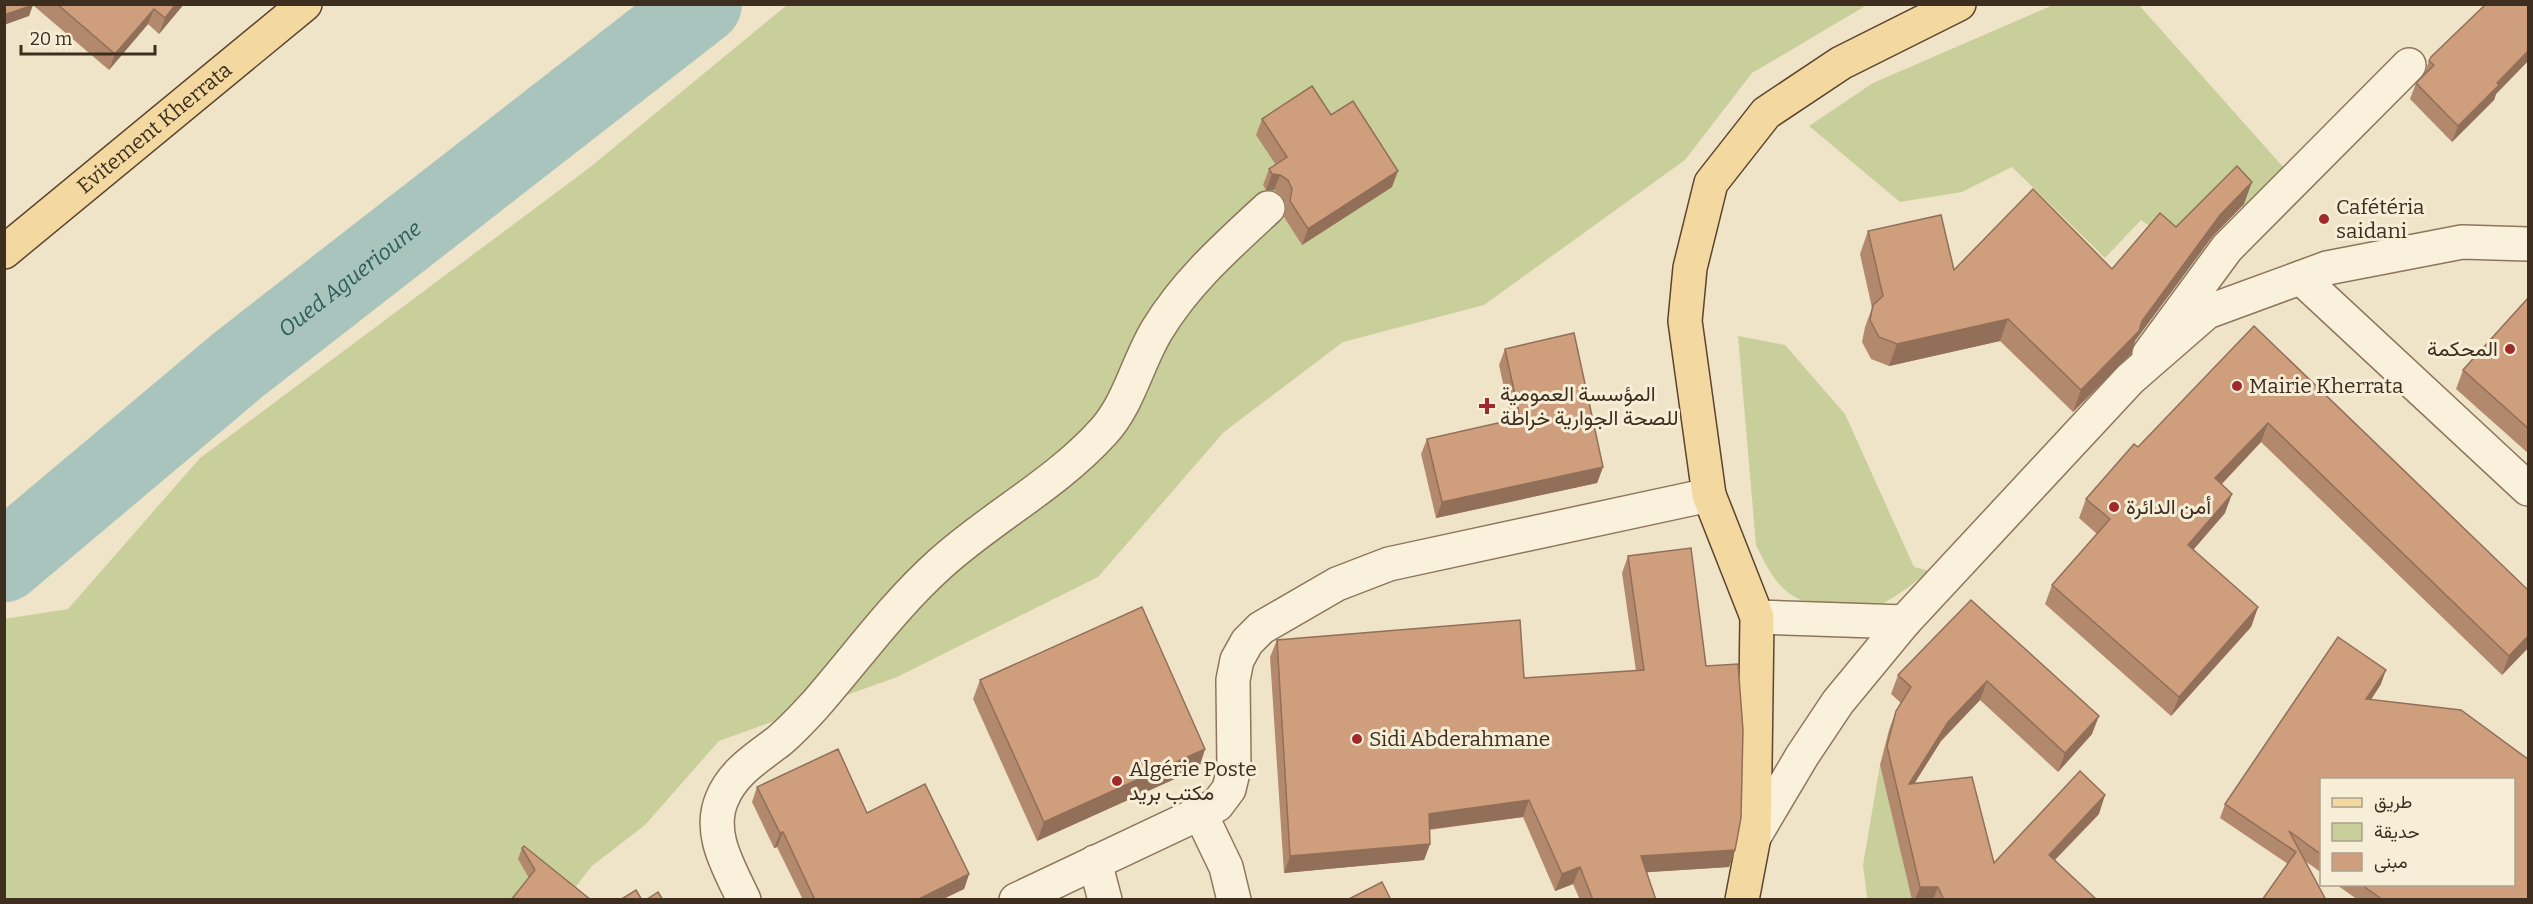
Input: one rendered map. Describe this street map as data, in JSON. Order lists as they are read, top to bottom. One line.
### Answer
{"streets":{"main road":["Evitement Kherrata"]},"water":["Oued Aguerioune"],"places":{"other":["Cafétéria saidani","المحكمة","Mairie Kherrata","أمن الدائرة","Sidi Abderahmane","Algérie Poste مكتب بريد"],"health":["المؤسسة العمومية للصحة الجوارية خراطة"]},"legend":["طريق","حديقة","مبنى"],"scale_bar":"20 m"}
